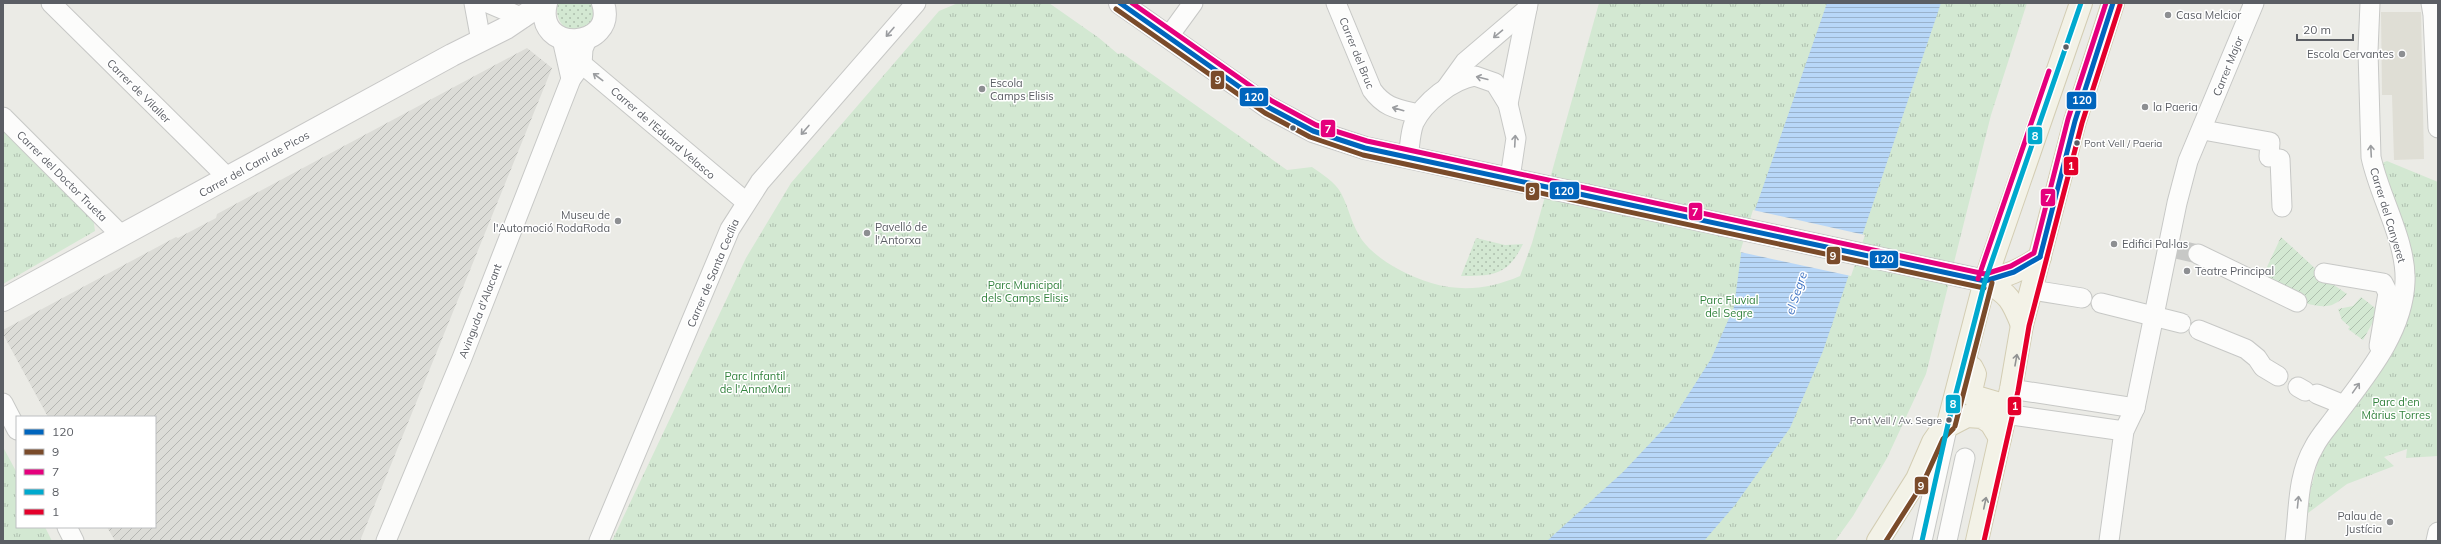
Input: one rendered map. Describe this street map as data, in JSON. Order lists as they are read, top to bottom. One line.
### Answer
{"streets":{"main road":["Carrer del Camí de Picos"],"street":["Carrer del Bruc","Carrer Major","Carrer de Vilaller","Carrer de l'Eduard Velasco","Carrer del Doctor Trueta","Carrer del Canyeret","Carrer de Santa Cecília","Avinguda d'Alacant"]},"crossings":[["Carrer de Vilaller","Carrer del Camí de Picos"],["Carrer de l'Eduard Velasco","Carrer de Santa Cecília"],["Carrer de l'Eduard Velasco","Avinguda d'Alacant"],["Carrer del Camí de Picos","Carrer del Doctor Trueta"],["Carrer del Camí de Picos","Avinguda d'Alacant"]],"one_way":["Carrer del Bruc","Carrer de l'Eduard Velasco","Carrer del Canyeret","Carrer de Santa Cecília"],"water":["el Segre"],"parks":["Parc Municipal dels Camps Elisis","Parc Fluvial del Segre","Parc Infantil de l'AnnaMari","Parc d'en Màrius Torres"],"places":["Casa Melcior","Escola Cervantes","Escola Camps Elisis","la Paeria","Pont Vell / Paeria","Museu de l'Automoció RodaRoda","Pavelló de l'Antorxa","Edifici Pal·las","Teatre Principal","Pont Vell / Av. Segre","Palau de Justícia"],"lines":["transit line 120","transit line 7","transit line 8","transit line 1","transit line 9"],"legend":["120","9","7","8","1"],"scale_bar":"20 m"}
